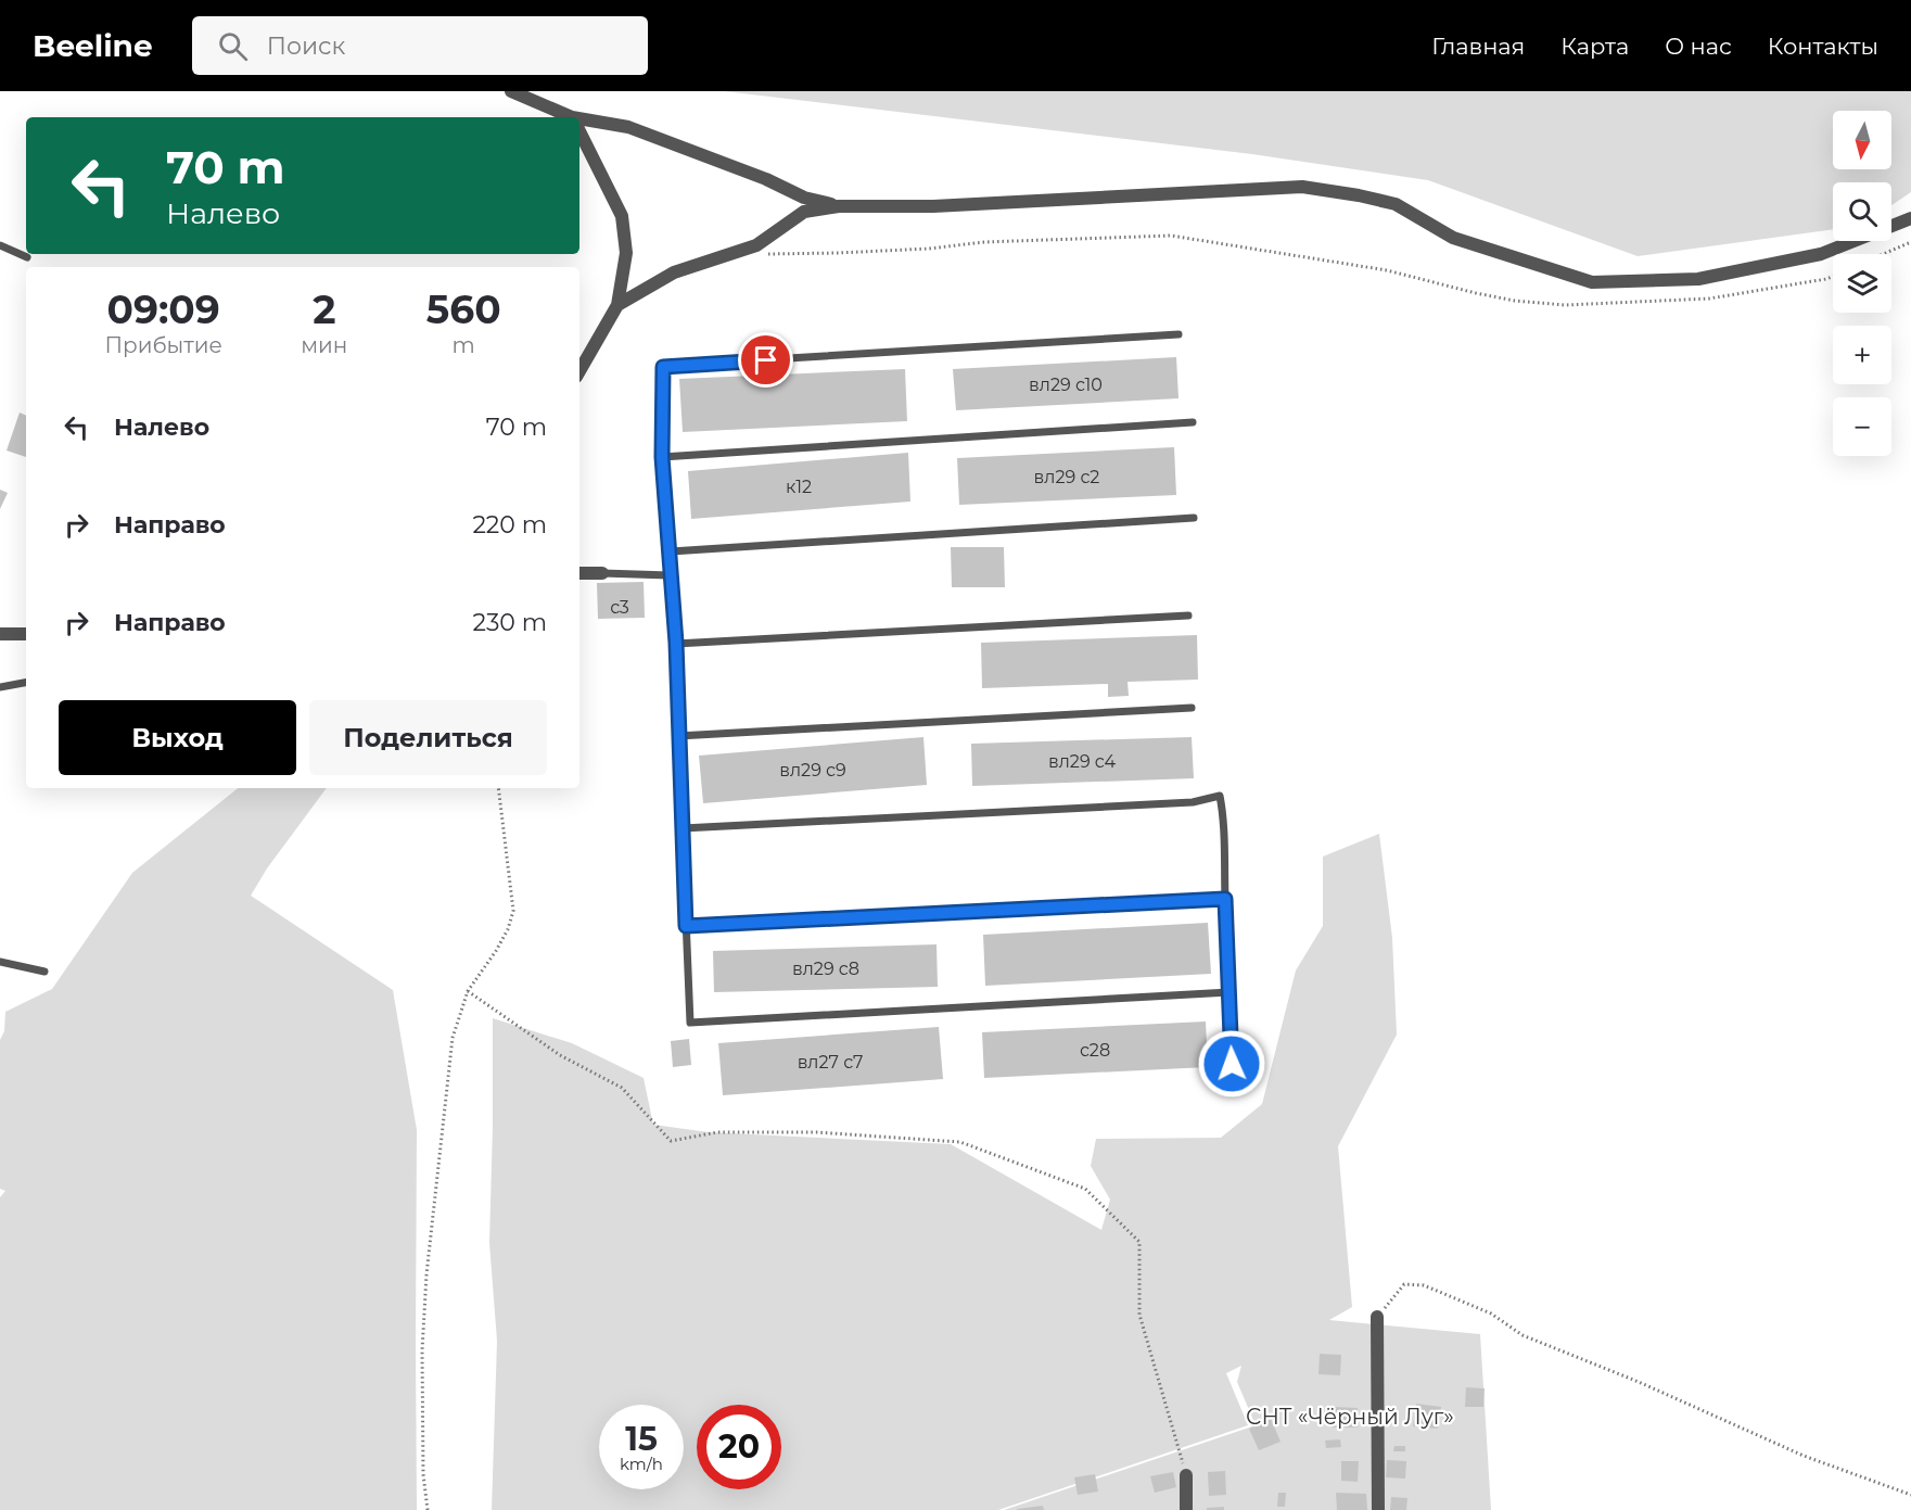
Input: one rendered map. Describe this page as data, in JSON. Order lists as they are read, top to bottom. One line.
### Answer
{"parks":["СНТ «Чёрный Луг»"],"house_numbers":["вл29 с10","вл29 с2","к12","с3","вл29 с4","вл29 с9","вл29 с8","с28","вл27 с7"],"north":"bottom","page":{"header":"Beeline","search":"Поиск","nav":["Главная","Карта","О нас","Контакты"],"map_buttons":["+","−"],"turn":["70 m","Налево"],"eta":["09:09","Прибытие","2","мин","560","m"],"list":[{"name":"Налево","value":"70 m"},{"name":"Направо","value":"220 m"},{"name":"Направо","value":"230 m"}],"buttons":["Выход","Поделиться"],"speed":"15 km/h","limit":"20"}}
